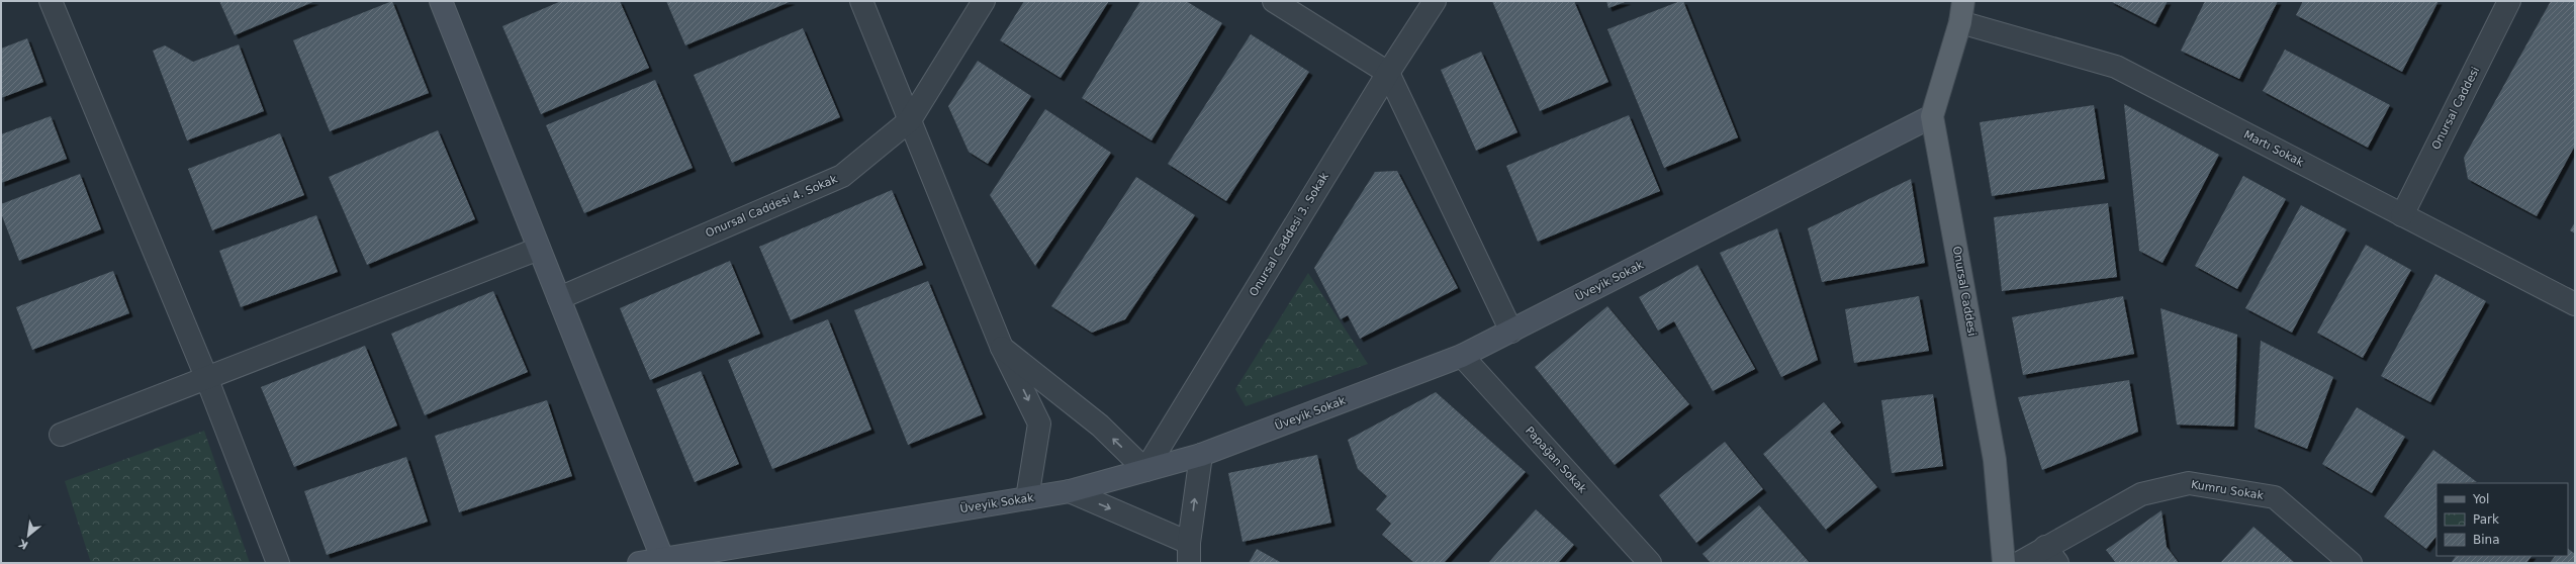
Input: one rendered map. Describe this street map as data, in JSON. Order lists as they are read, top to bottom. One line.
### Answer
{"streets":{"main road":["Onursal Caddesi"],"street":["Martı Sokak","Onursal Caddesi 4. Sokak","Onursal Caddesi 3. Sokak","Üveyik Sokak","Papağan Sokak","Kumru Sokak"]},"crossings":[["Onursal Caddesi","Martı Sokak"],["Onursal Caddesi","Üveyik Sokak"],["Onursal Caddesi 3. Sokak","Üveyik Sokak"],["Üveyik Sokak","Papağan Sokak"]],"legend":["Yol","Park","Bina"],"north":"bottom left"}
